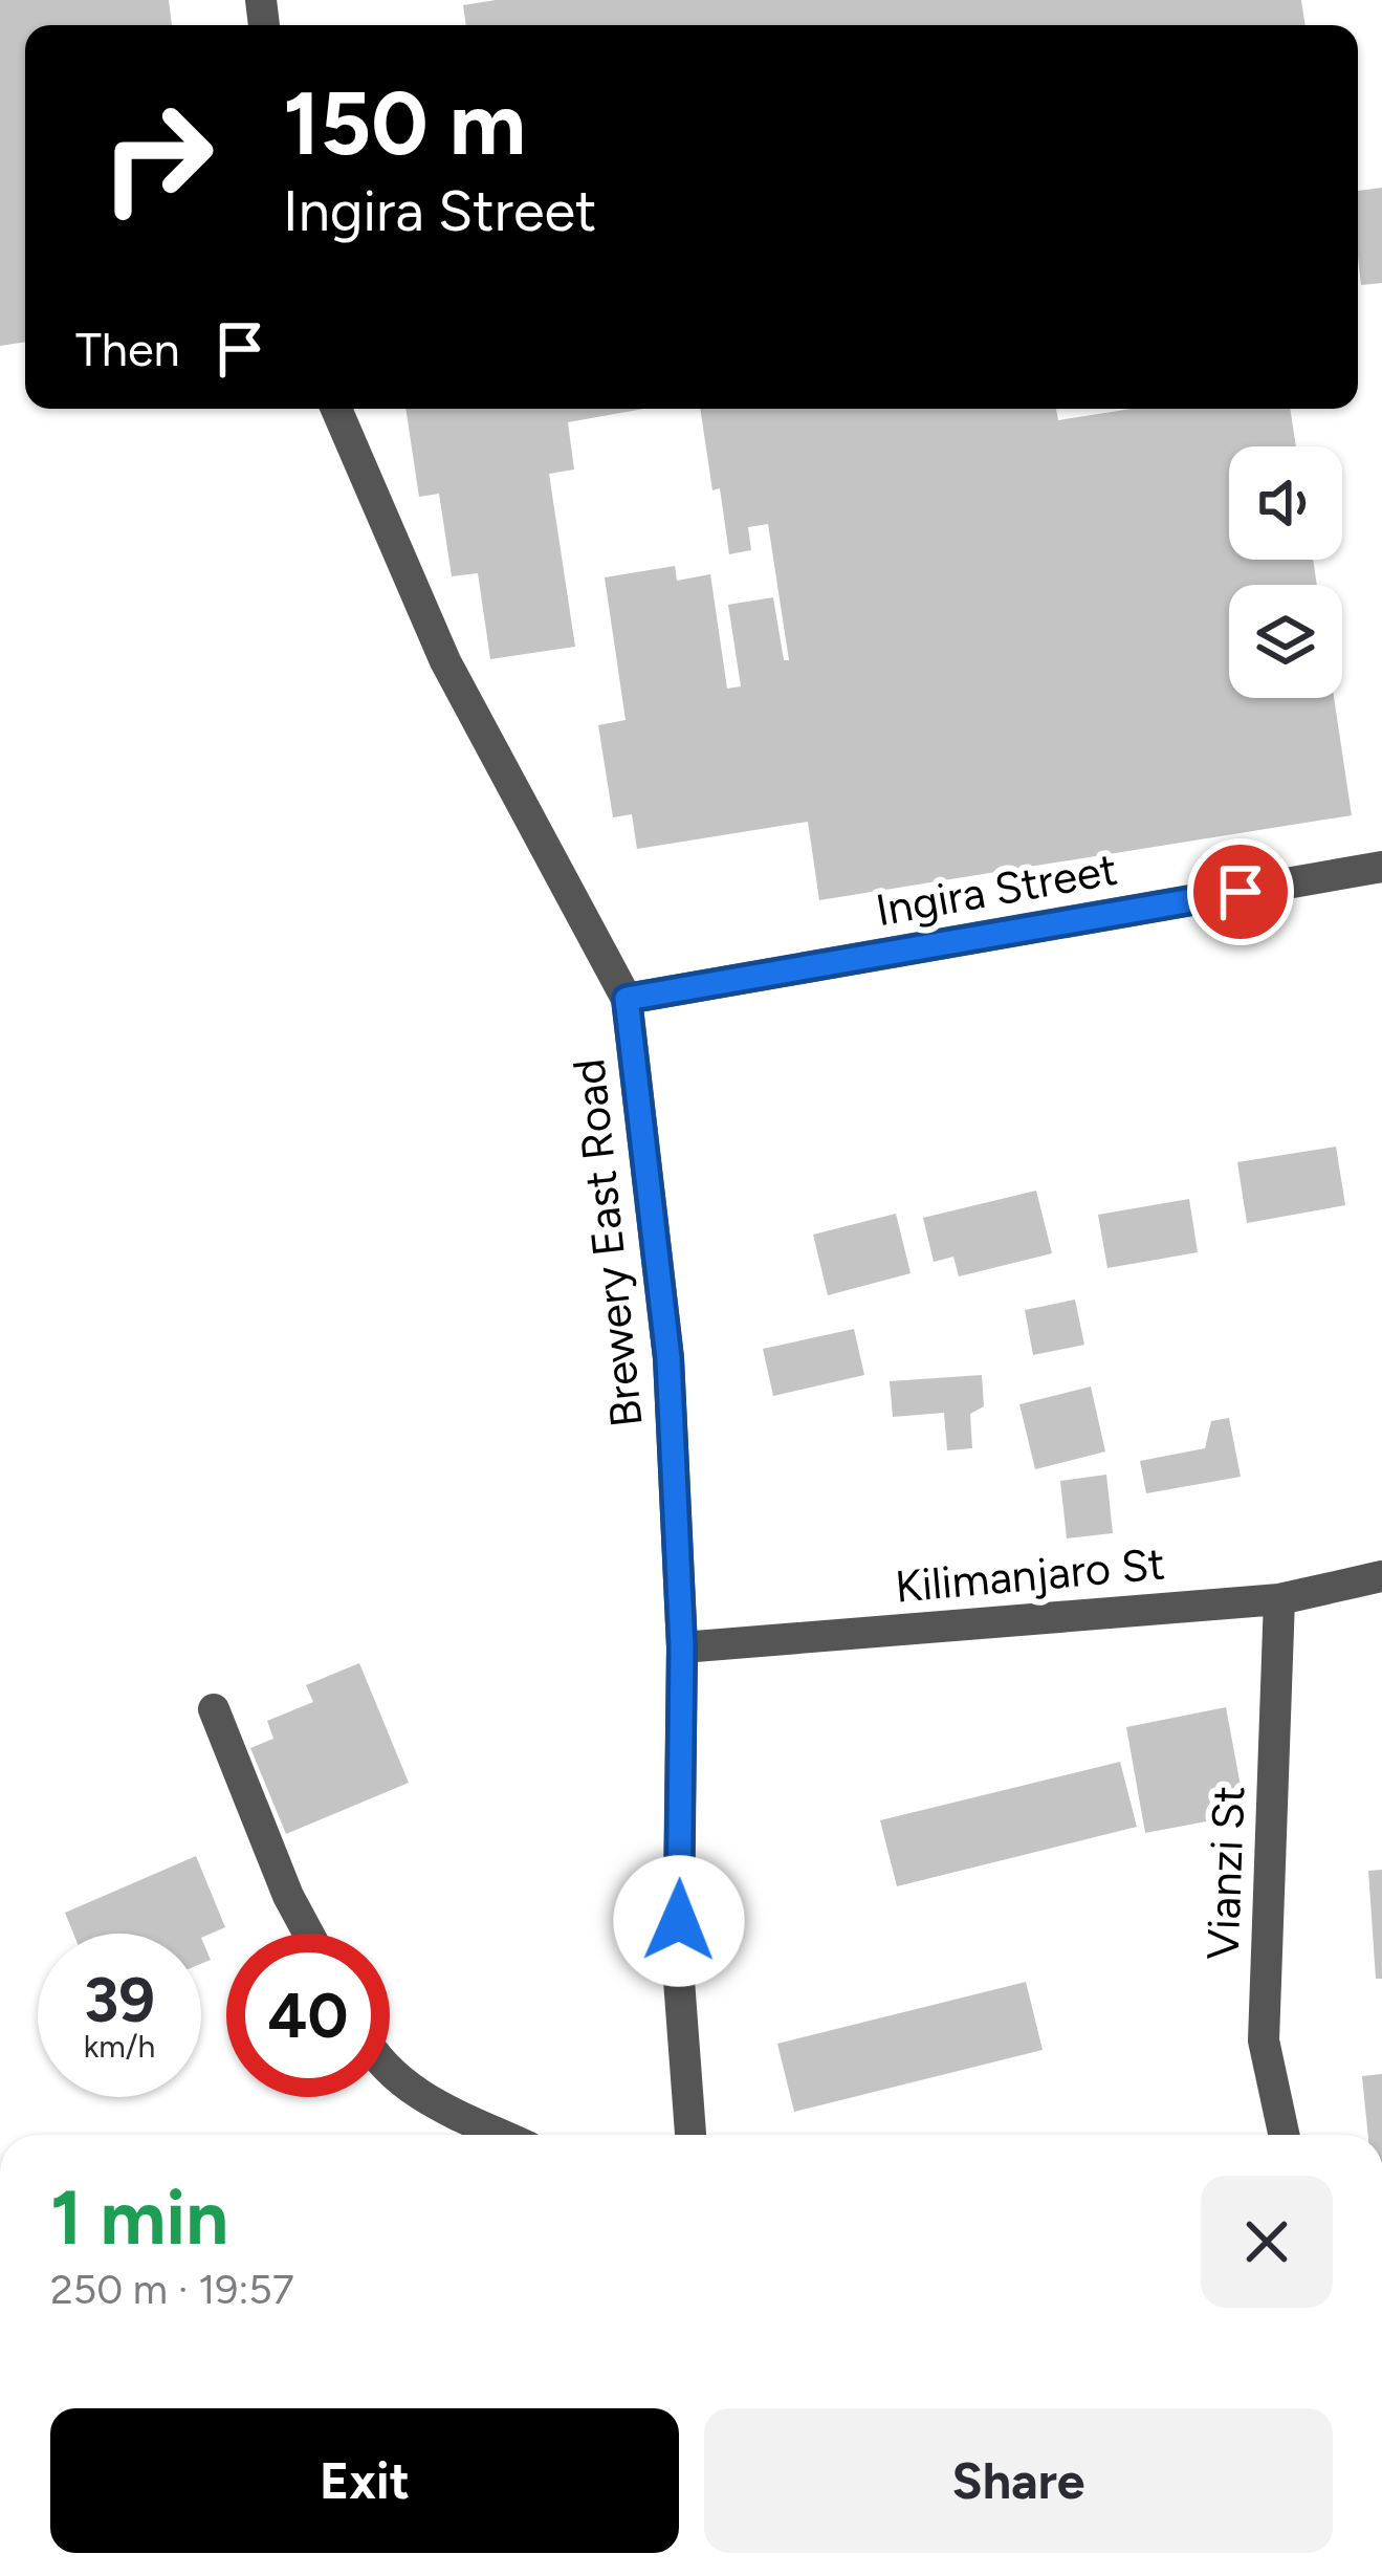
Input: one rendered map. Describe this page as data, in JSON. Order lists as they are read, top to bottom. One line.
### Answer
{"streets":{"street":["Ingira Street","Brewery East Road","Kilimanjaro St","Vianzi St"]},"crossings":[["Ingira Street","Brewery East Road"],["Brewery East Road","Kilimanjaro St"],["Kilimanjaro St","Vianzi St"]],"page":{"turn":["150 m","Ingira Street"],"then":"Then","speed":"39 km/h","limit":"40","heading":["1 min","250 m · 19:57"],"buttons":["Exit","Share"]}}
